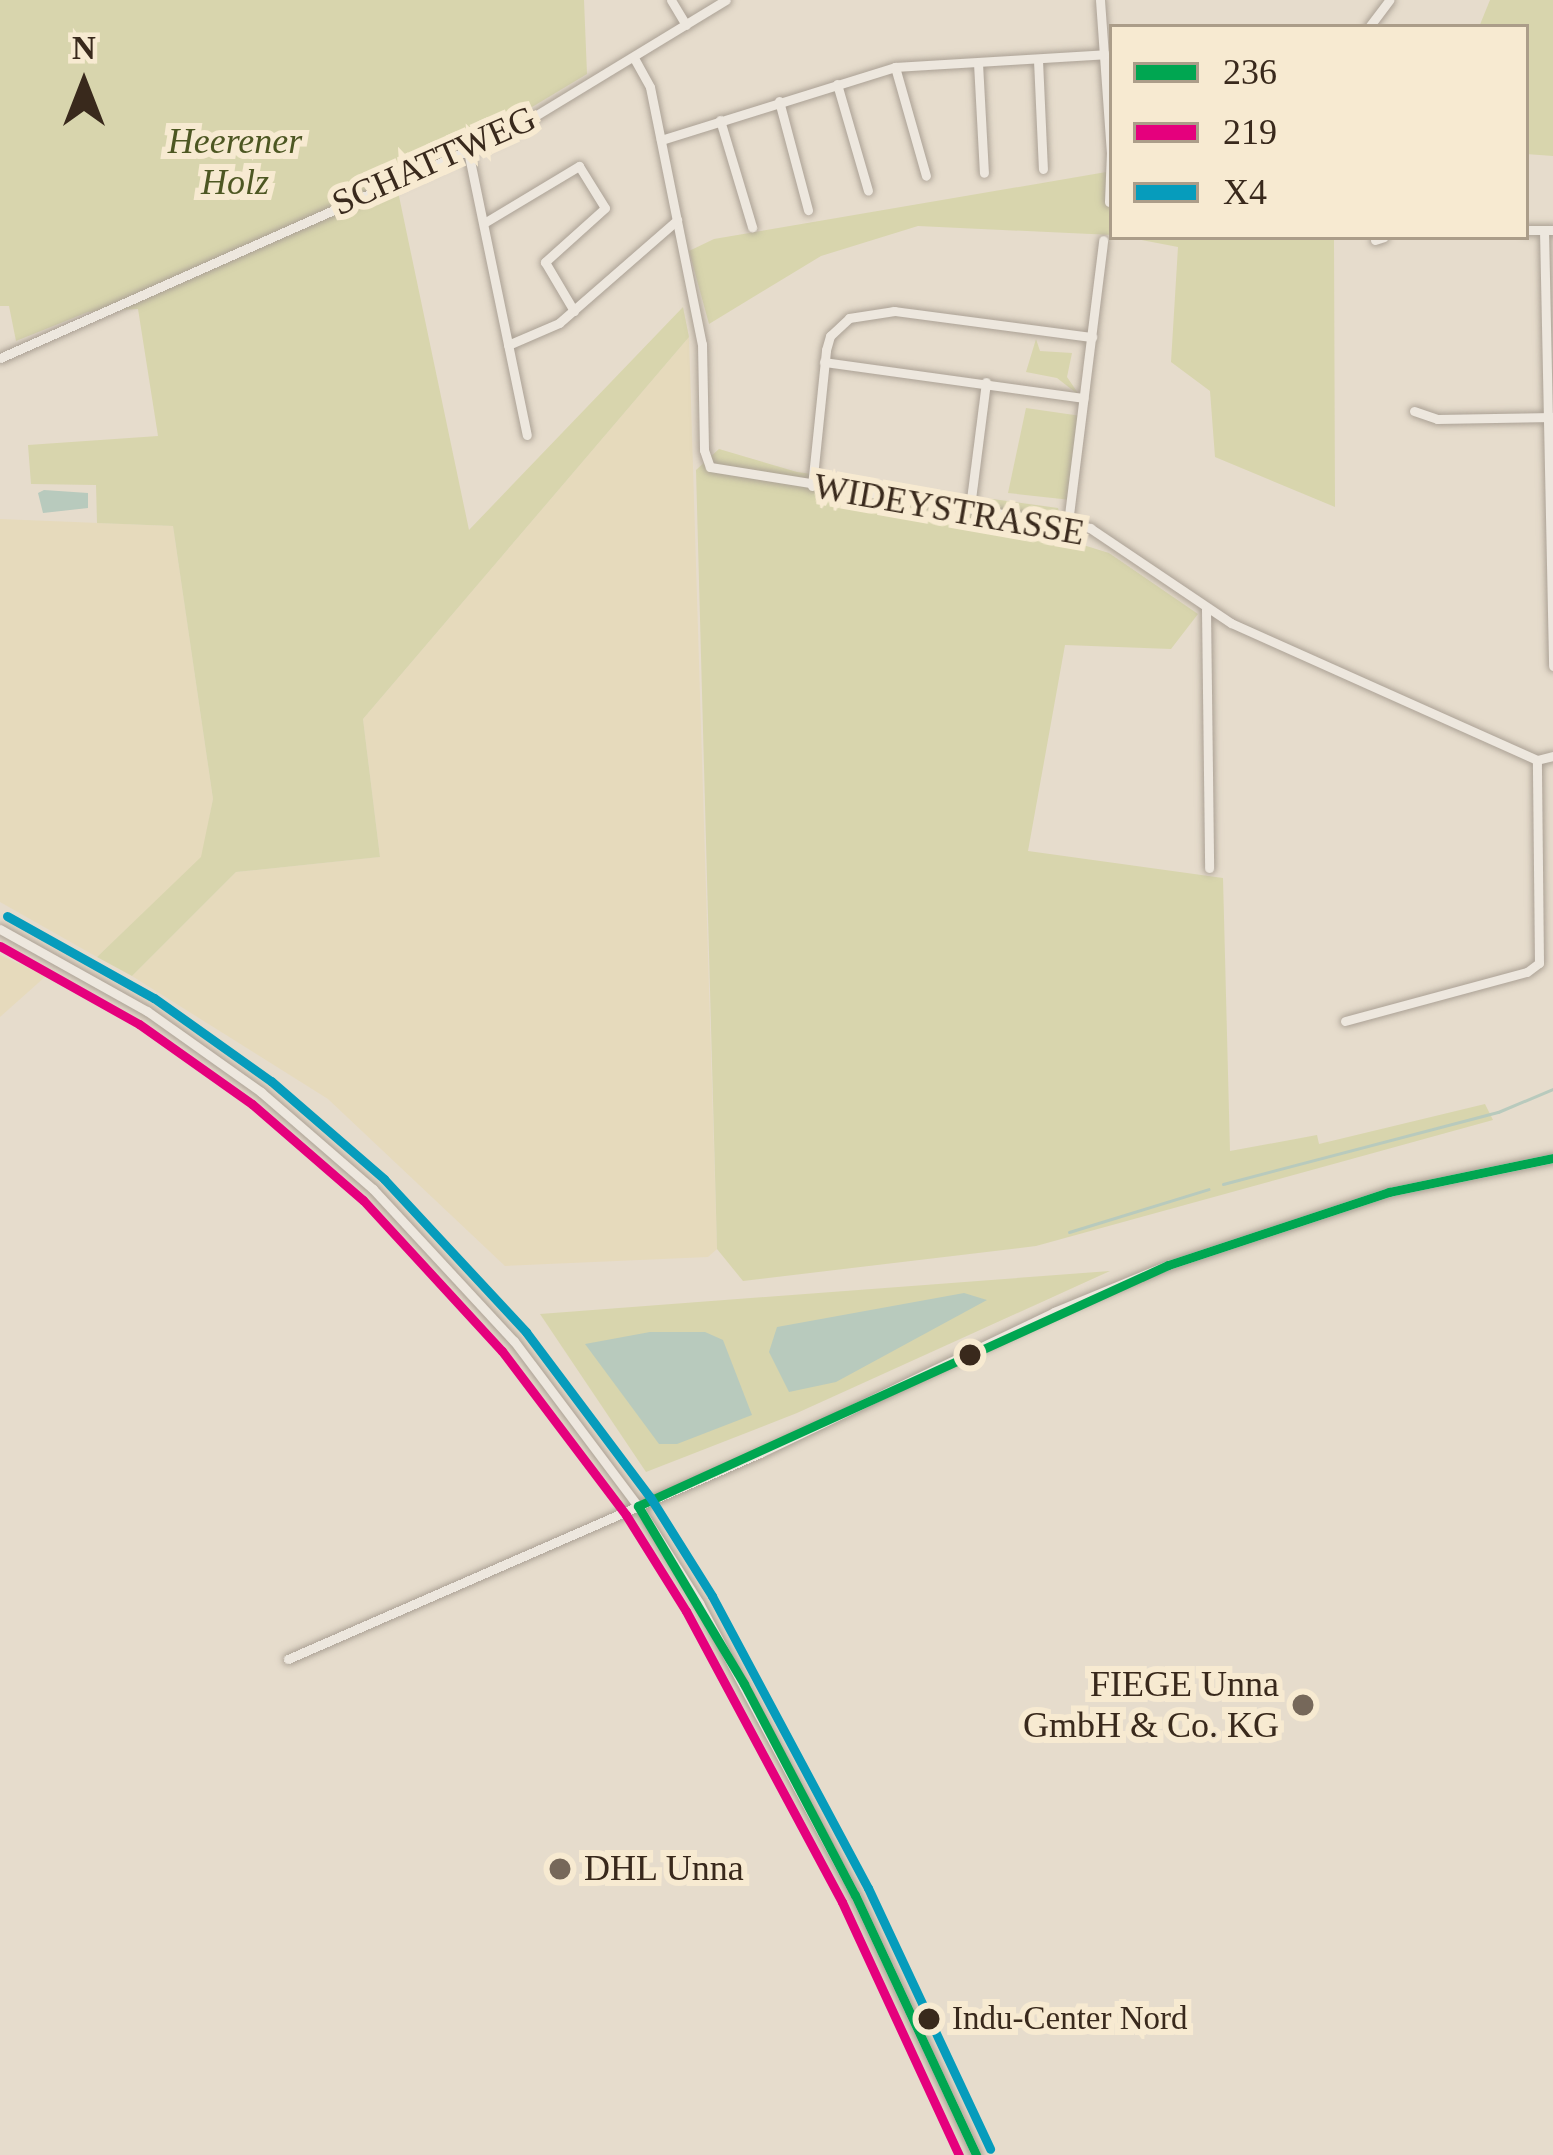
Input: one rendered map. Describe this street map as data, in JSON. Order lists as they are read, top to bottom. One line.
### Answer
{"streets":{"street":["SCHATTWEG","WIDEYSTRASSE"]},"crossings":[["SCHATTWEG","WIDEYSTRASSE"]],"parks":["Heerener Holz"],"places":["FIEGE Unna GmbH & Co. KG","DHL Unna","Indu-Center Nord"],"lines":["transit line X4","transit line 219","transit line 236"],"legend":["236","219","X4"],"north":"top"}
